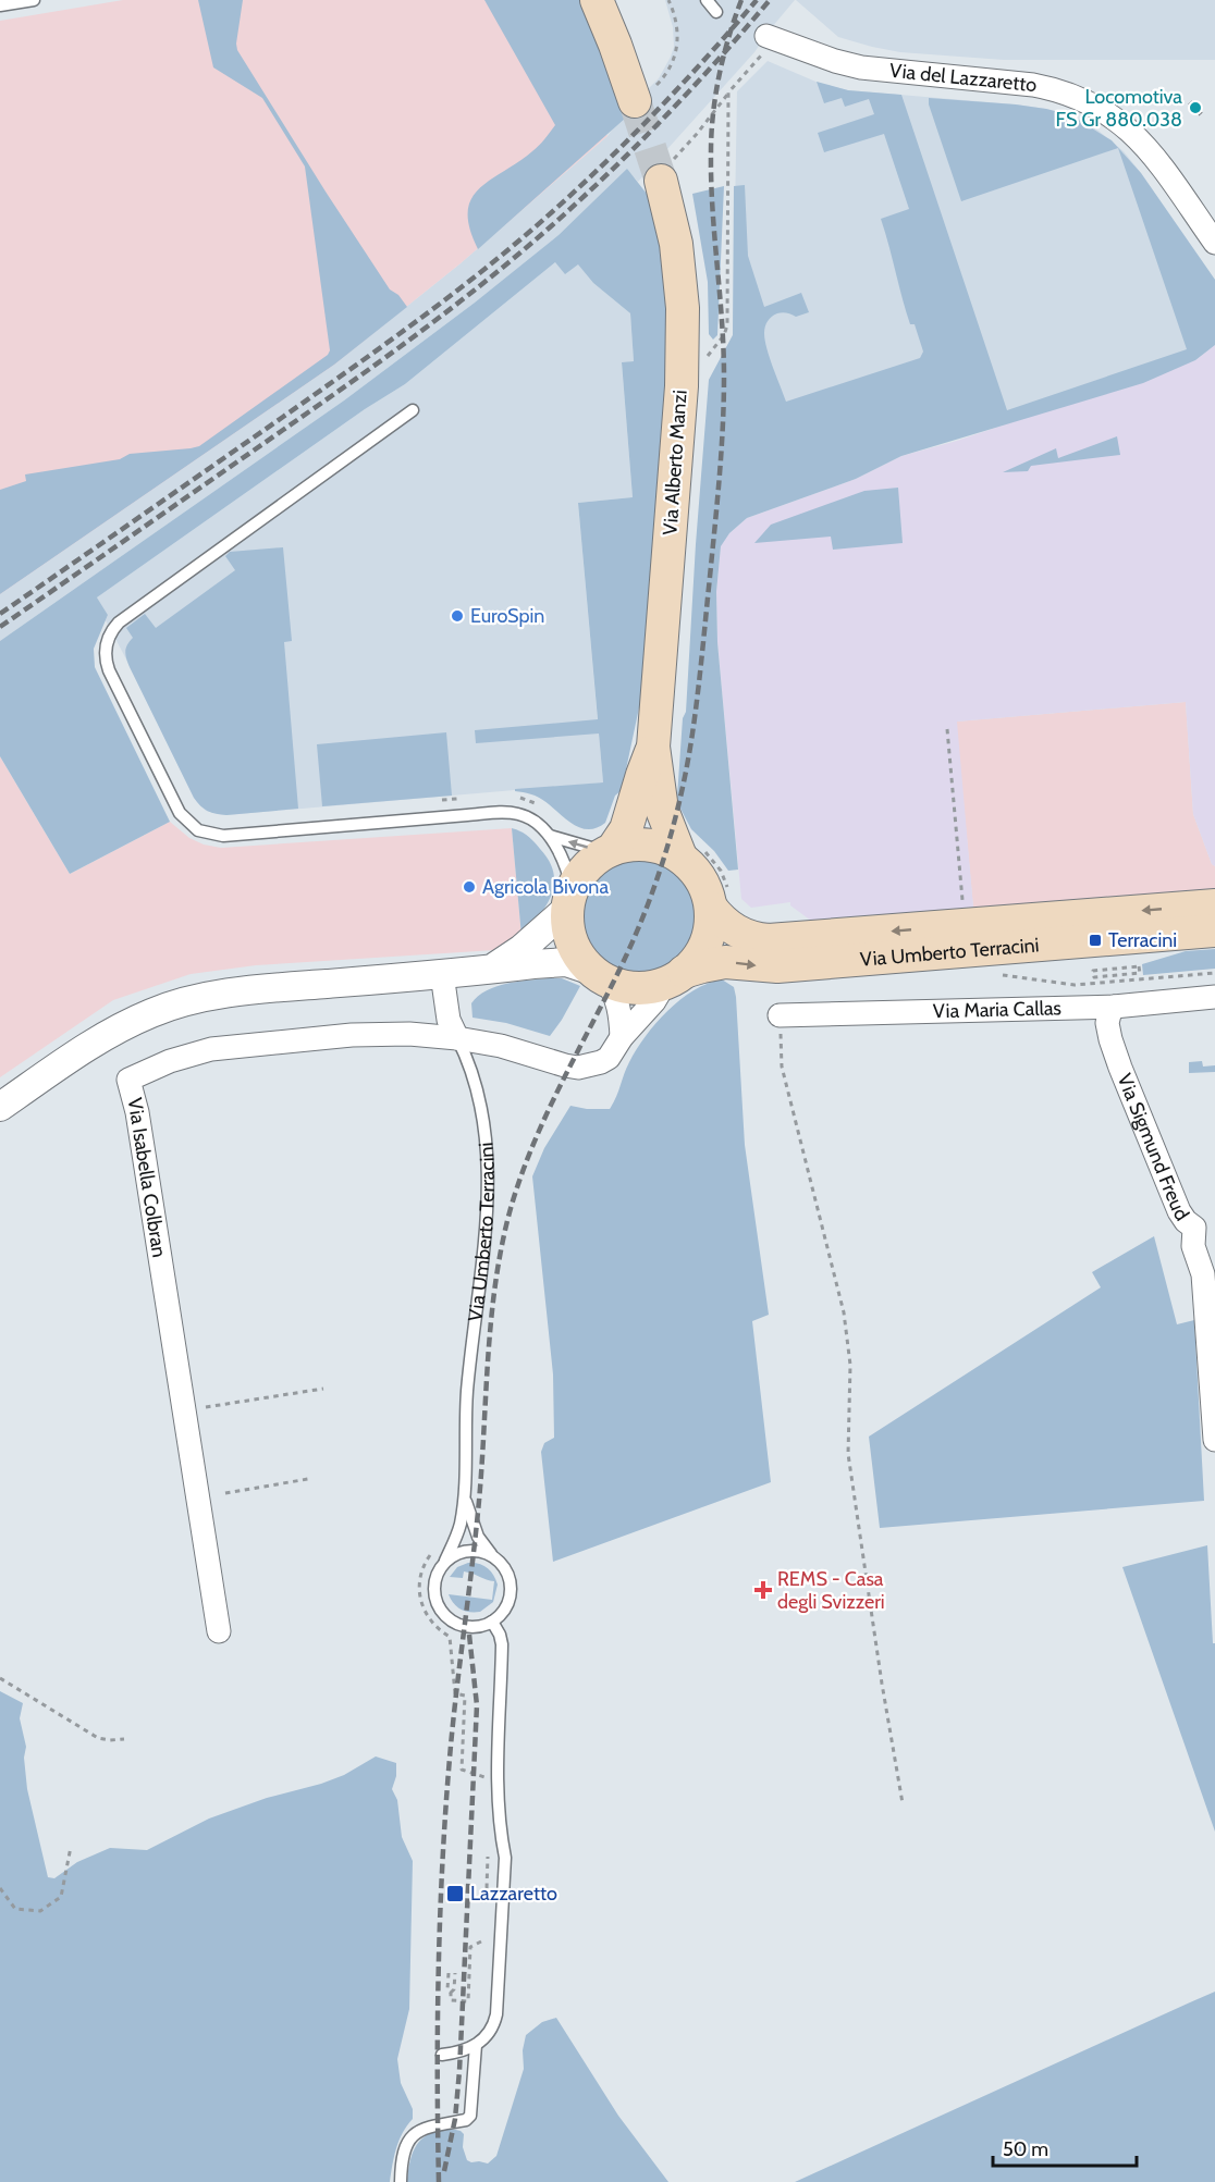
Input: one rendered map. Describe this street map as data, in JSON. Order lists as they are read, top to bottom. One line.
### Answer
{"streets":{"main road":["Via Alberto Manzi","Via Umberto Terracini"],"street":["Via del Lazzaretto","Via Maria Callas","Via Sigmund Freud","Via Isabella Colbran"]},"crossings":[["Via Alberto Manzi","Via Umberto Terracini"],["Via Alberto Manzi","Via Isabella Colbran"],["Via Umberto Terracini","Via Isabella Colbran"],["Via Maria Callas","Via Sigmund Freud"]],"places":{"other":["Locomotiva FS Gr 880.038","EuroSpin","Agricola Bivona"],"transit":["Terracini","Lazzaretto"],"health":["REMS - Casa degli Svizzeri"]},"scale_bar":"50 m"}
